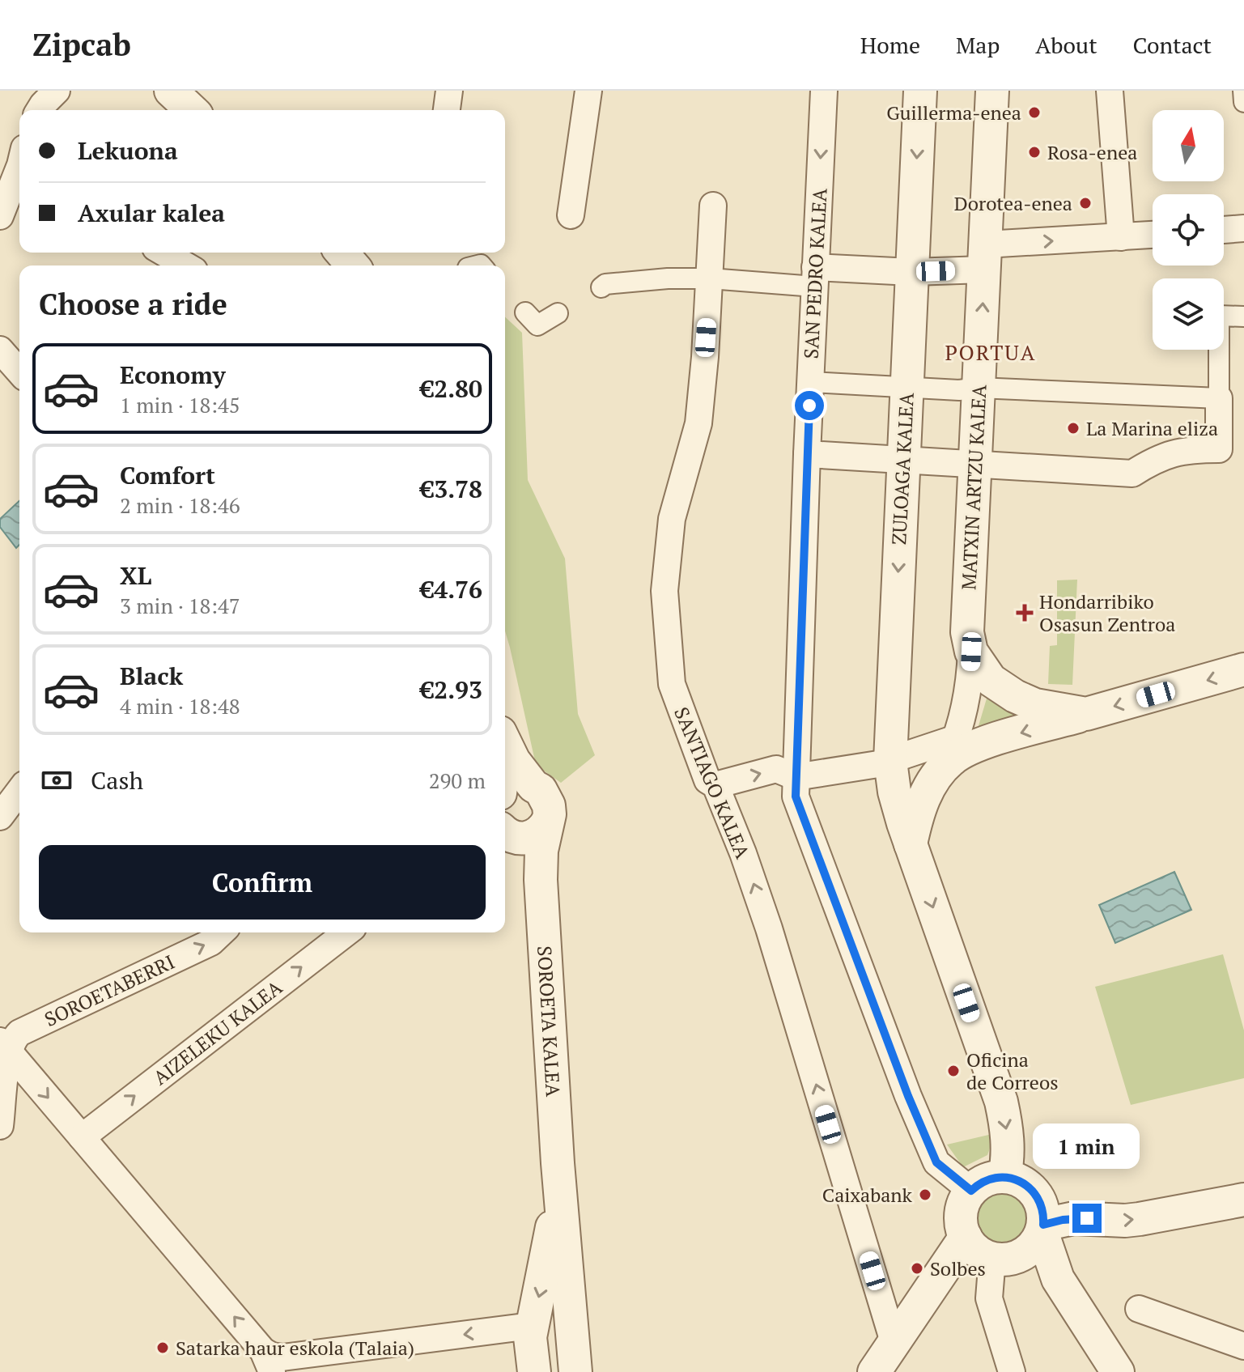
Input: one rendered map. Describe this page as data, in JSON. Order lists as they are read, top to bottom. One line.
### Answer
{"streets":{"street":["SAN PEDRO KALEA","ZULOAGA KALEA","MATXIN ARTZU KALEA","SANTIAGO KALEA","SOROETABERRI","SOROETA KALEA","AIZELEKU KALEA"]},"crossings":[["SAN PEDRO KALEA","ZULOAGA KALEA"],["ZULOAGA KALEA","MATXIN ARTZU KALEA"]],"one_way":["ZULOAGA KALEA","SANTIAGO KALEA","SOROETABERRI","AIZELEKU KALEA"],"districts":["PORTUA"],"places":{"other":["Guillerma-enea","Rosa-enea","Dorotea-enea","La Marina eliza","Oficina de Correos","Caixabank","Solbes","Satarka haur eskola (Talaia)"],"health":["Hondarribiko Osasun Zentroa"]},"north":"top","page":{"header":"Zipcab","nav":["Home","Map","About","Contact"],"banner":["Lekuona","Axular kalea"],"heading":"Choose a ride","list":[{"name":"Economy","note":"1 min · 18:45","value":"€2.80"},{"name":"Comfort","note":"2 min · 18:46","value":"€3.78"},{"name":"XL","note":"3 min · 18:47","value":"€4.76"},{"name":"Black","note":"4 min · 18:48","value":"€2.93"}],"pay":["Cash","290 m"],"buttons":"Confirm","bubble":"1 min"}}
